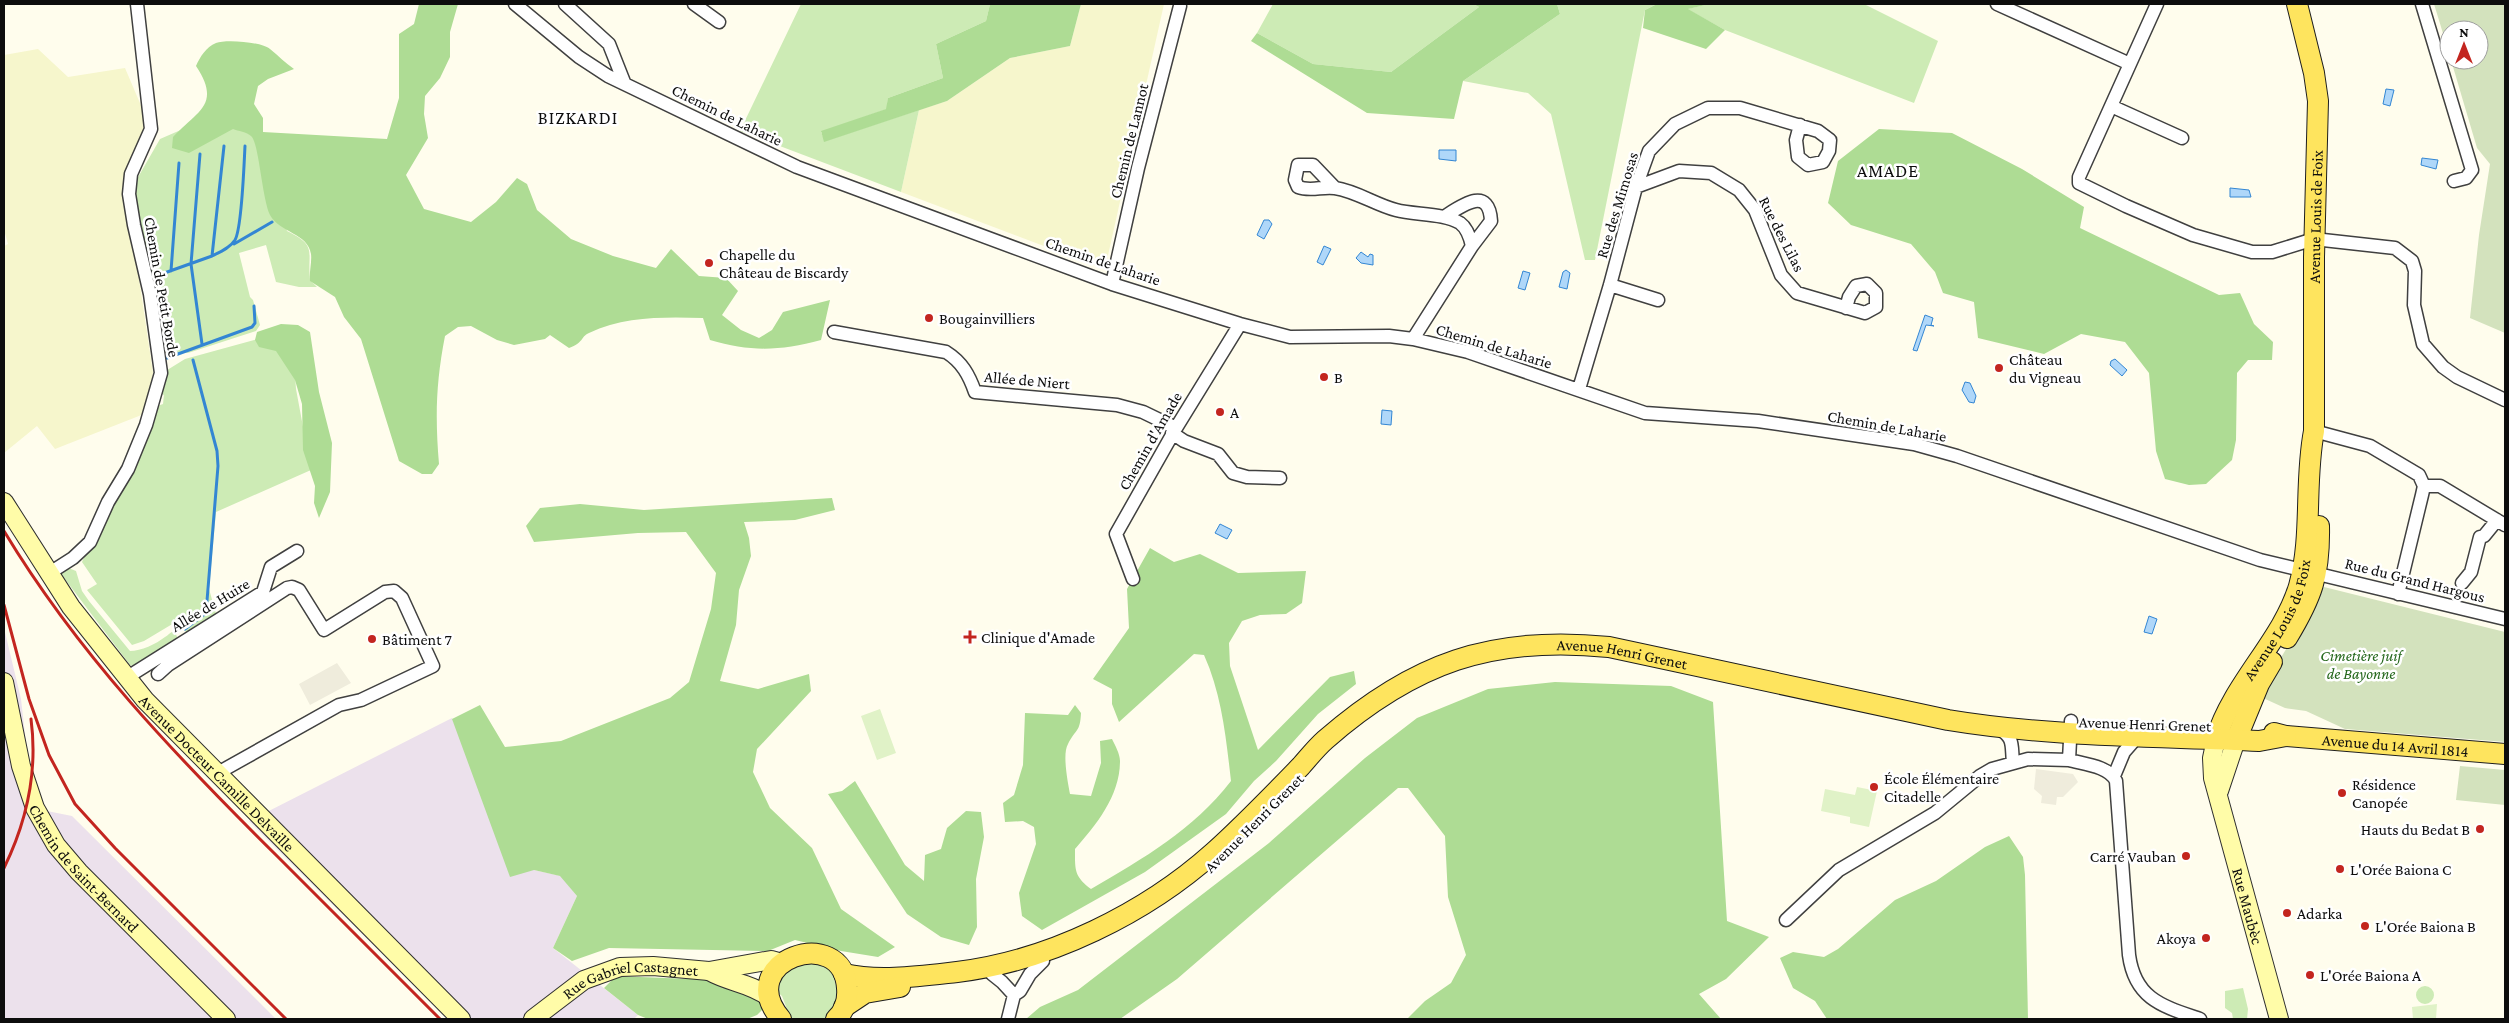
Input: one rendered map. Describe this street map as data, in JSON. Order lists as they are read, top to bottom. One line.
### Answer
{"streets":{"main road":["Avenue Louis de Foix","Avenue Henri Grenet","Avenue du 14 Avril 1814"],"street":["Chemin de Laharie","Chemin de Lannot","Rue des Mimosas","Rue des Lilas","Chemin de Petit Borde","Allée de Niert","Chemin d'Amade","Rue du Grand Hargous","Allée de Huire","Avenue Docteur Camille Delvaille","Chemin de Saint-Bernard","Rue Maubèc","Rue Gabriel Castagnet"]},"crossings":[["Chemin de Laharie","Chemin de Lannot"],["Chemin de Laharie","Rue des Mimosas"],["Chemin de Laharie","Avenue Louis de Foix"],["Chemin de Laharie","Chemin d'Amade"],["Chemin de Laharie","Rue du Grand Hargous"],["Rue des Mimosas","Rue des Lilas"],["Avenue Louis de Foix","Rue du Grand Hargous"],["Avenue Louis de Foix","Avenue Henri Grenet"],["Avenue Louis de Foix","Avenue du 14 Avril 1814"],["Avenue Louis de Foix","Rue Maubèc"],["Chemin de Petit Borde","Avenue Docteur Camille Delvaille"],["Allée de Niert","Chemin d'Amade"],["Allée de Huire","Avenue Docteur Camille Delvaille"],["Avenue Henri Grenet","Avenue du 14 Avril 1814"],["Avenue Henri Grenet","Rue Maubèc"],["Avenue du 14 Avril 1814","Rue Maubèc"]],"districts":["BIZKARDI","AMADE"],"parks":["Cimetière juif de Bayonne"],"places":{"other":["Chapelle du Château de Biscardy","Bougainvilliers","Château du Vigneau","B","A","Bâtiment 7","École Élémentaire Citadelle","Résidence Canopée","Hauts du Bedat B","Carré Vauban","L'Orée Baiona C","Adarka","L'Orée Baiona B","Akoya","L'Orée Baiona A"],"health":["Clinique d'Amade"]},"north":"top"}
